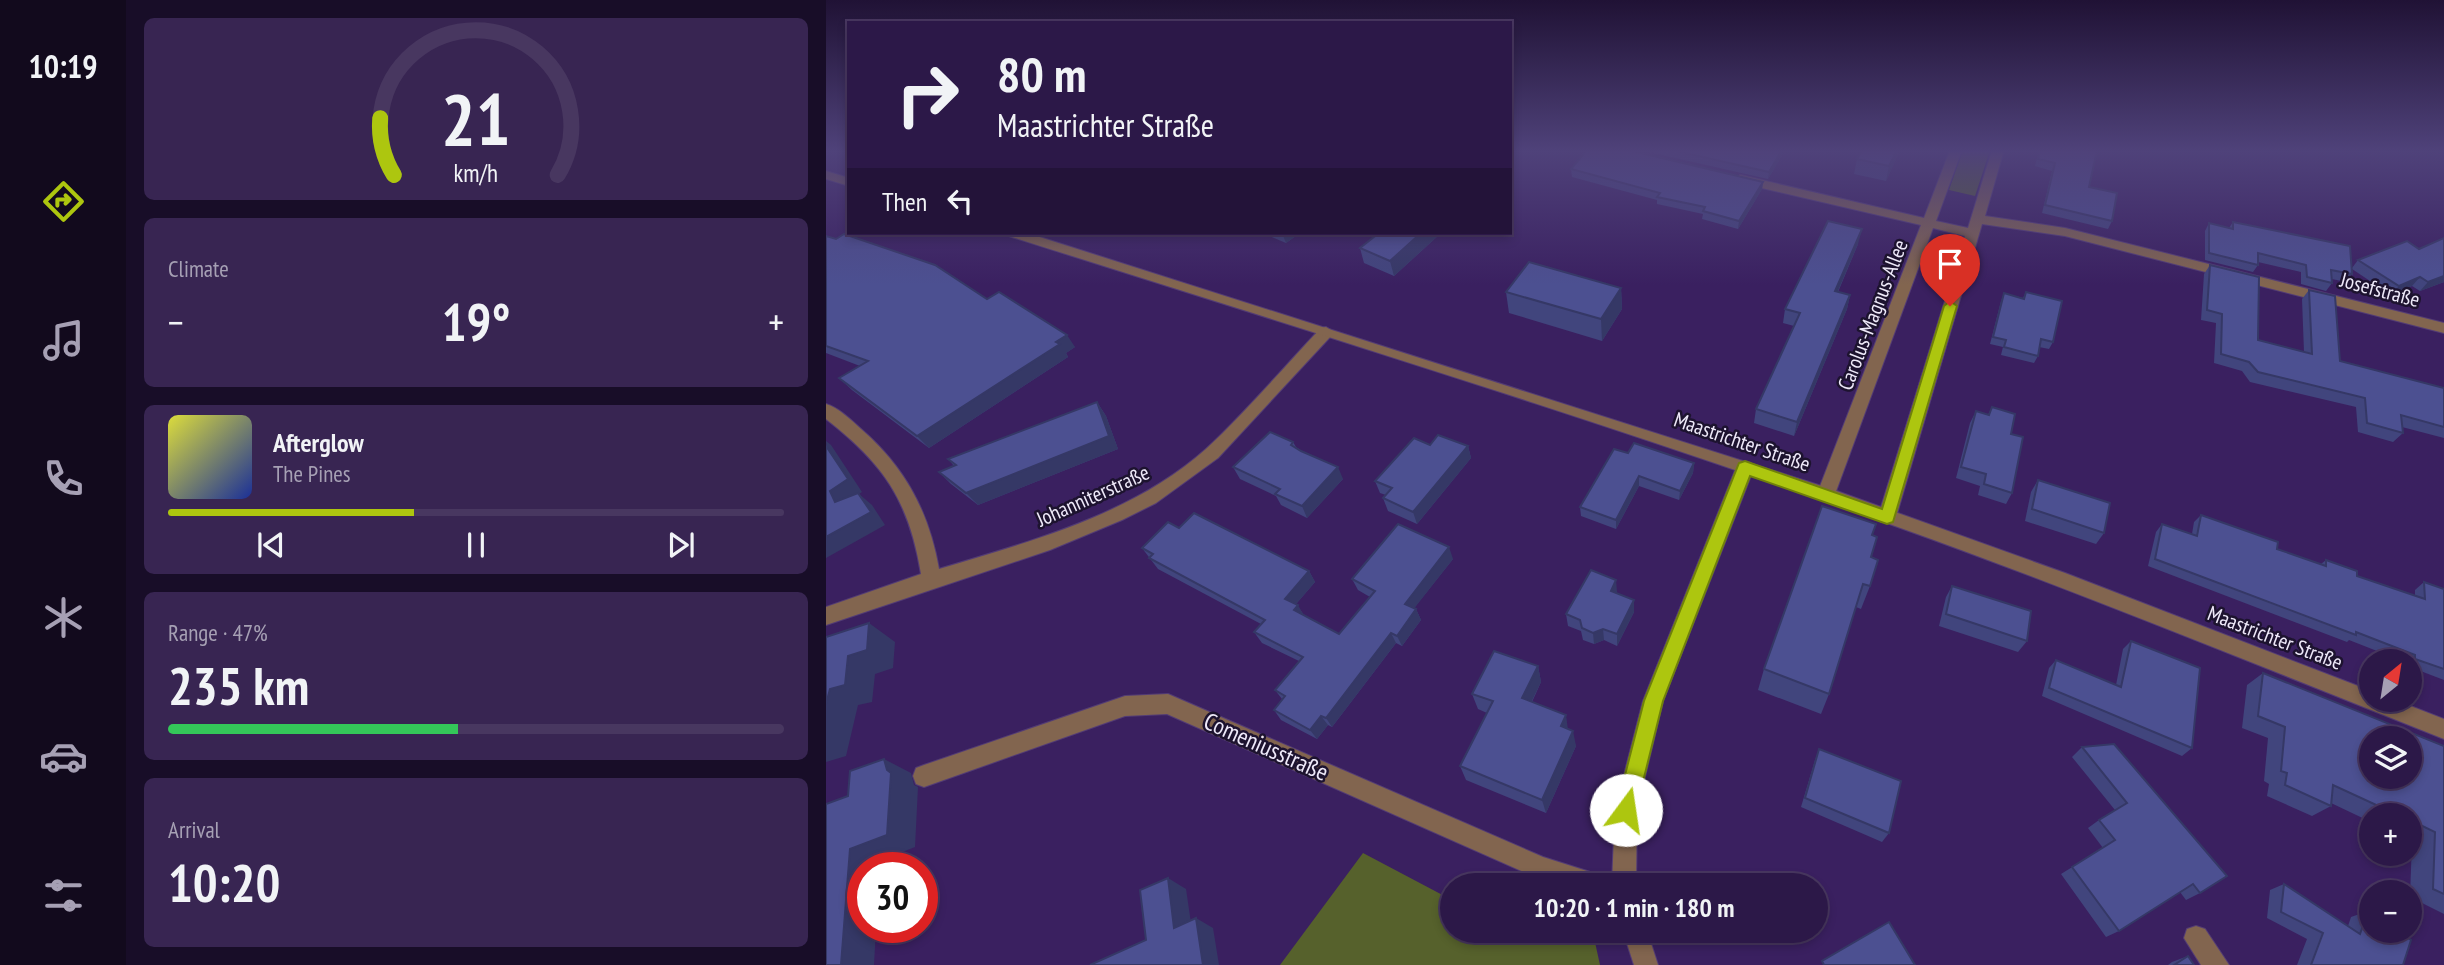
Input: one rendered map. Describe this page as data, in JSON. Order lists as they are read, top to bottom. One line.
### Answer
{"streets":{"street":["Josefstraße","Carolus-Magnus-Allee","Maastrichter Straße","Johanniterstraße","Comeniusstraße"]},"crossings":[["Josefstraße","Carolus-Magnus-Allee"],["Carolus-Magnus-Allee","Maastrichter Straße"],["Maastrichter Straße","Johanniterstraße"]],"north":"top right","page":{"tabs":"10:19","turn":["80 m","Maastrichter Straße"],"then":"Then","tile":["Climate",["Range · 47%","235 km"],["Arrival","10:20"]],"heat":["−","19°","+"],"song":["Afterglow","The Pines"],"map_buttons":["+","−"],"limit":"30","trip":"10:20 · 1 min · 180 m","gauge":["21","km/h"]}}
